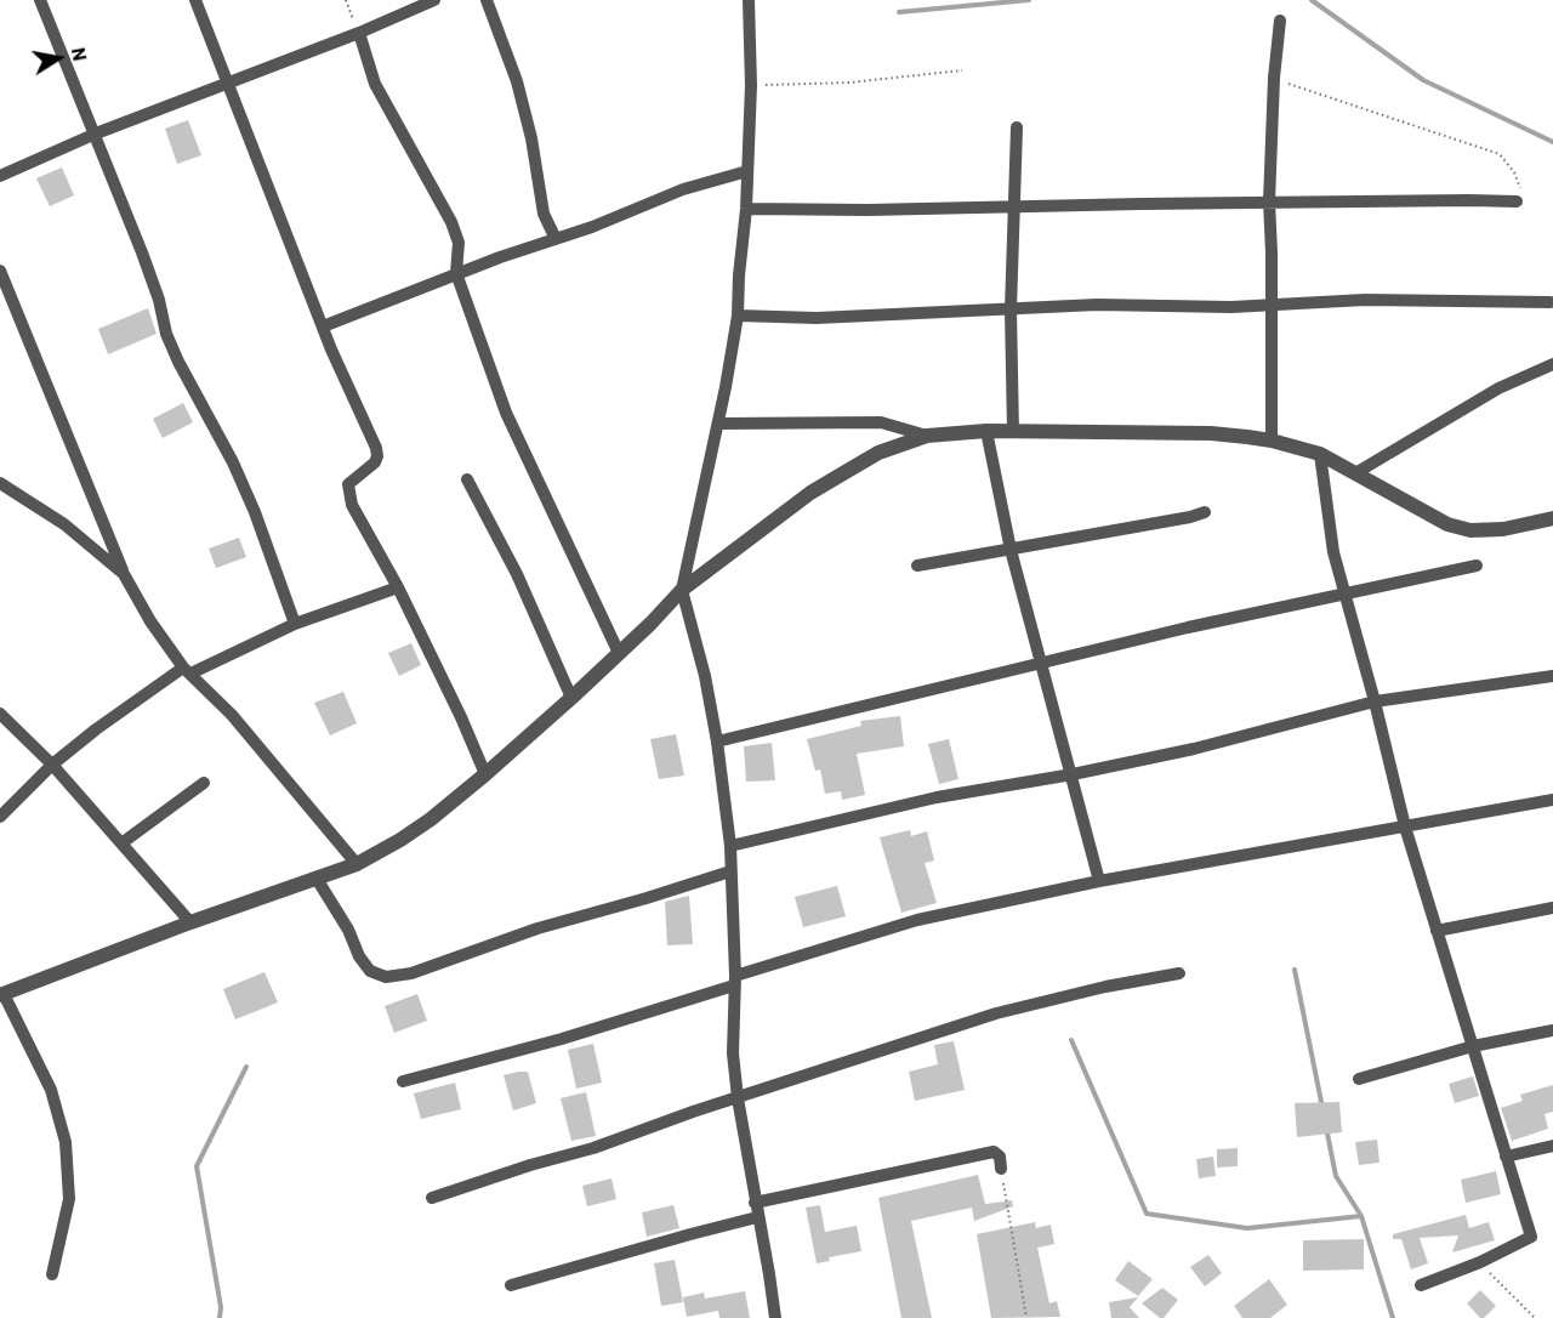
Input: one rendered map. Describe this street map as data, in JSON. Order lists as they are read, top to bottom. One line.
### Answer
{"north":"right"}
